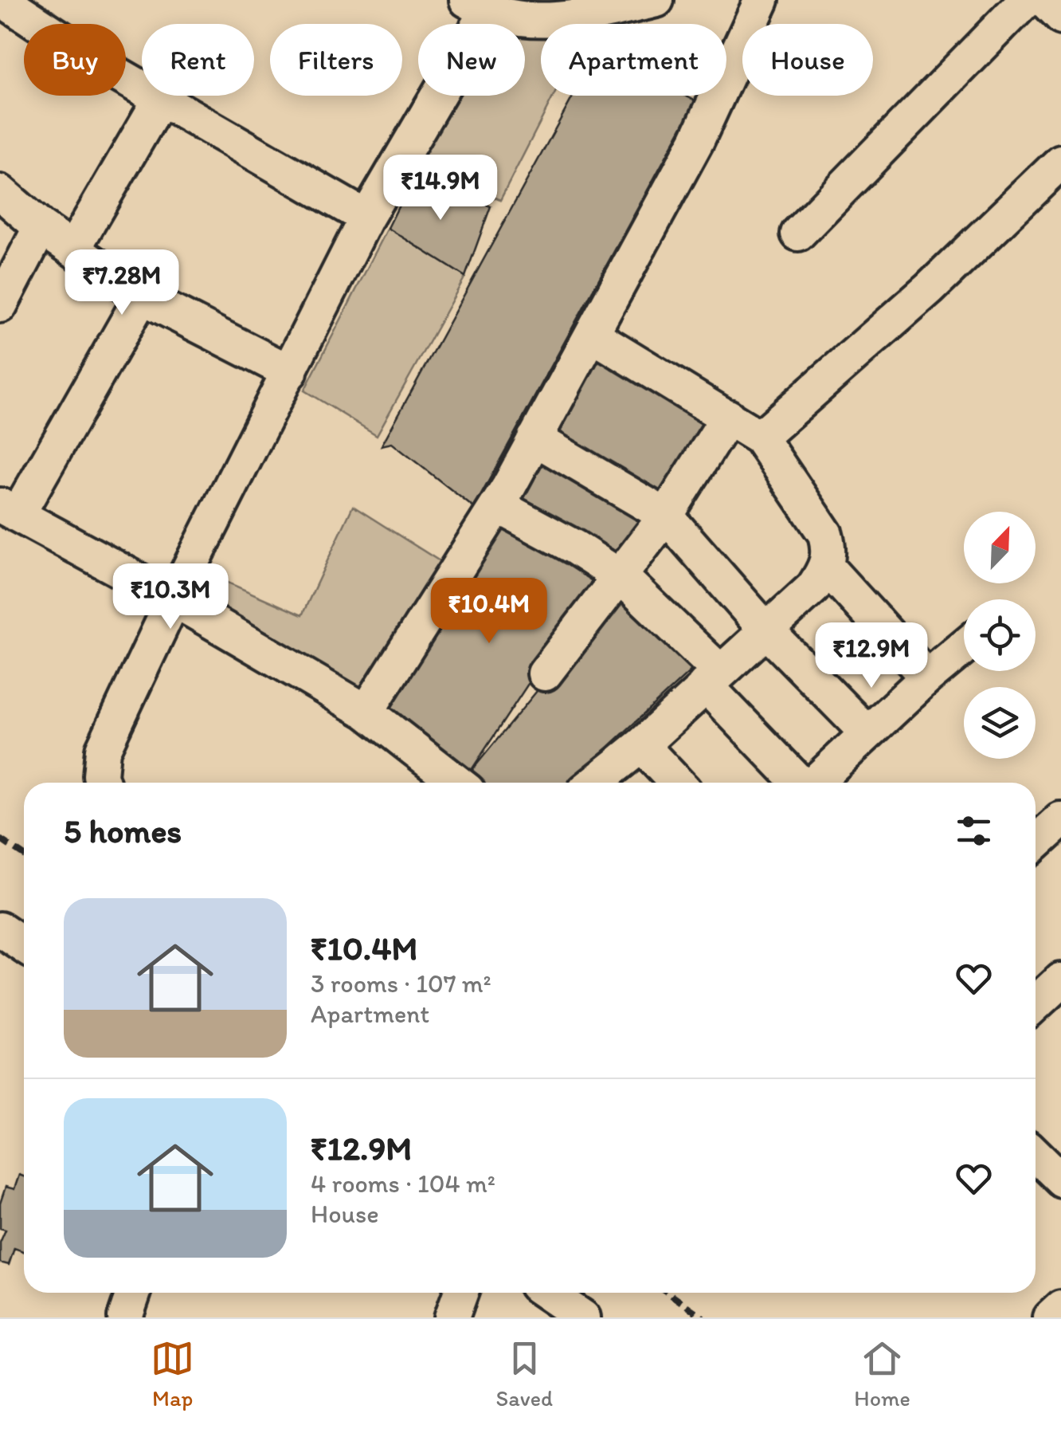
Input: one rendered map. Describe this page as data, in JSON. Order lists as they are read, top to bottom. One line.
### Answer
{"north":"top right","page":{"chip":["Buy","Rent","Filters","New","Apartment","House"],"price":["₹14.9M","₹7.28M","₹10.3M","₹10.4M","₹12.9M"],"heading":"5 homes","list":[{"name":"₹10.4M","note":"3 rooms · 107 m² · Apartment"},{"name":"₹12.9M","note":"4 rooms · 104 m² · House"}],"tabs":["Map","Saved","Home"]}}
